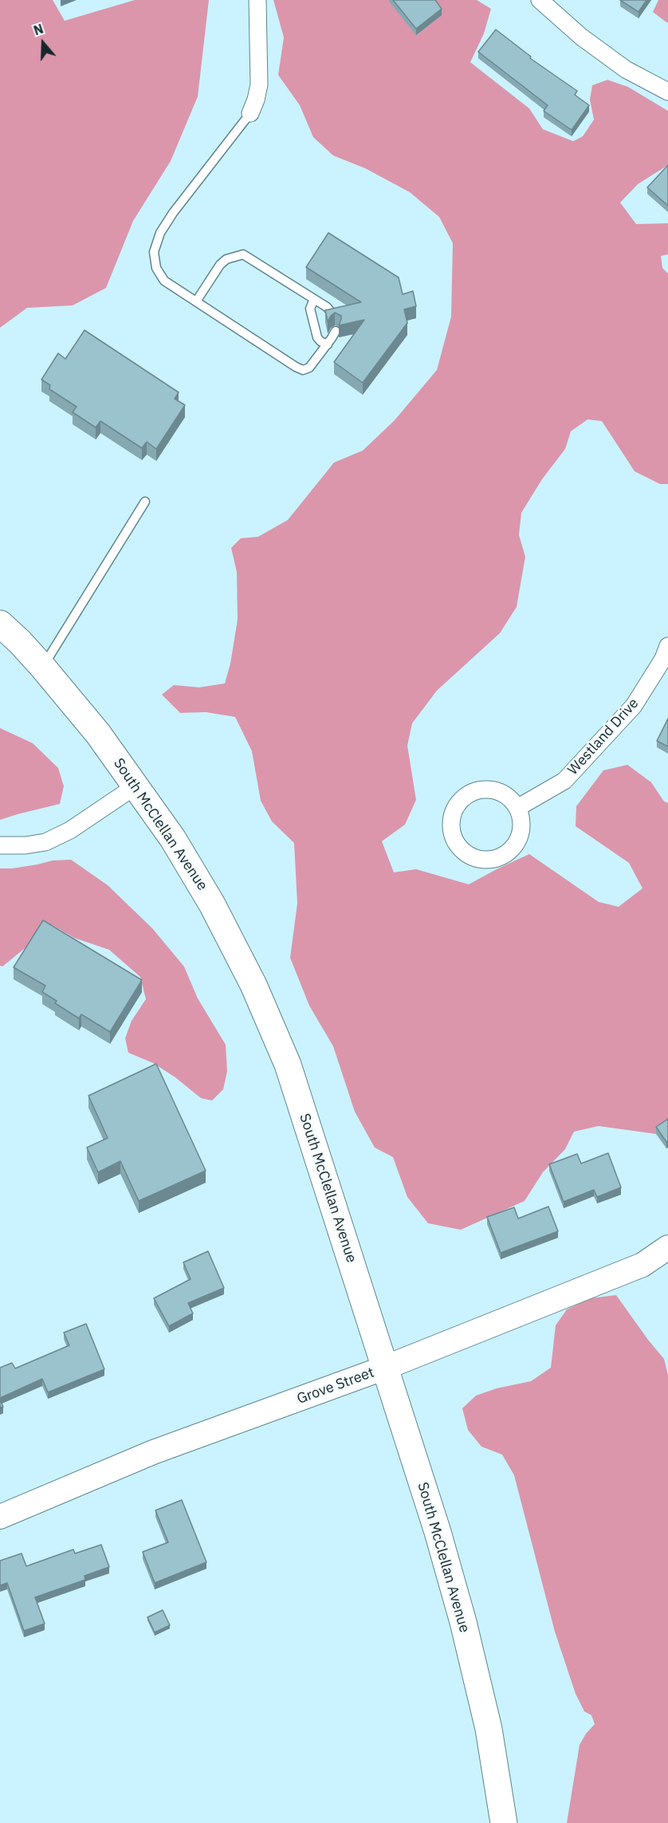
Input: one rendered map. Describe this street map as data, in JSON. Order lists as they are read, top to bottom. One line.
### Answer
{"streets":{"main road":["South McClellan Avenue","Grove Street"],"street":["Westland Drive"]},"crossings":[["South McClellan Avenue","Grove Street"]],"north":"top"}
